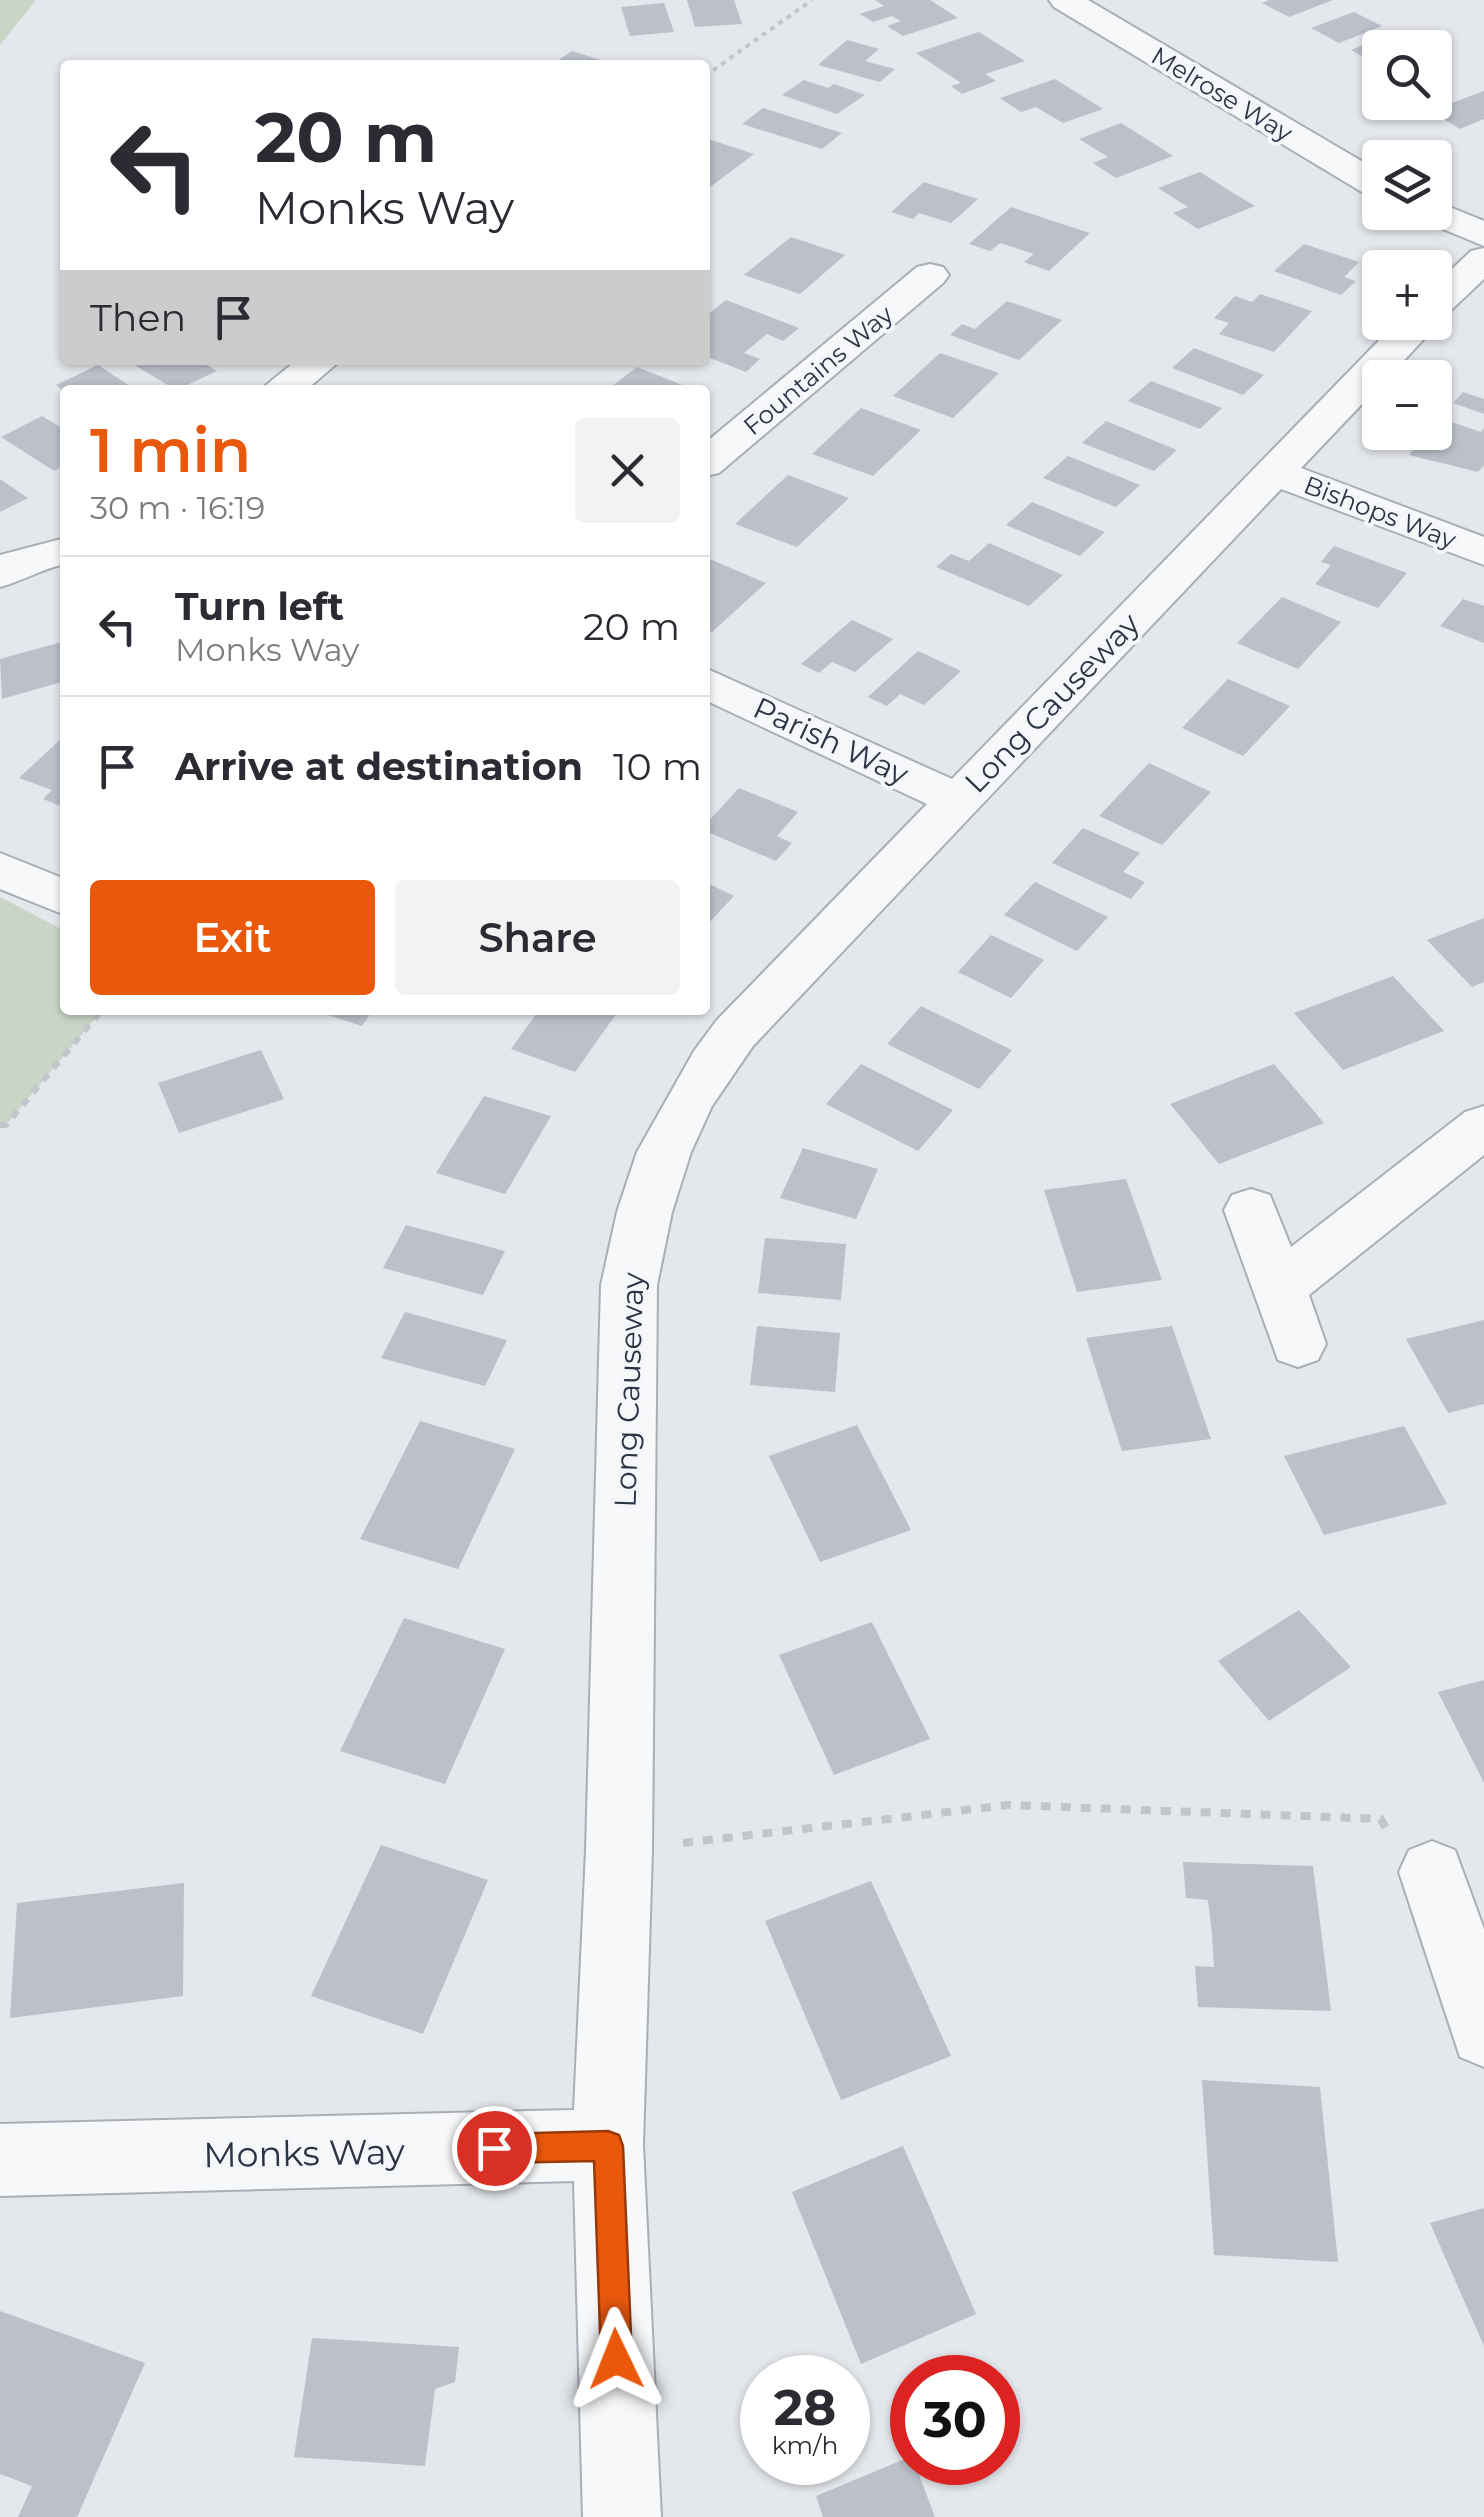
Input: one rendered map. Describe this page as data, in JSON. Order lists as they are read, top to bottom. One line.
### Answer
{"streets":{"street":["Melrose Way","Fountains Way","Bishops Way","Long Causeway","Parish Way","Monks Way"]},"crossings":[["Bishops Way","Long Causeway"],["Long Causeway","Parish Way"],["Long Causeway","Monks Way"]],"page":{"map_buttons":["+","−"],"turn":["20 m","Monks Way"],"then":"Then","heading":["1 min","30 m · 16:19"],"list":[{"name":"Turn left","note":"Monks Way","value":"20 m"},{"name":"Arrive at destination","value":"10 m"}],"buttons":["Exit","Share"],"speed":"28 km/h","limit":"30"}}
